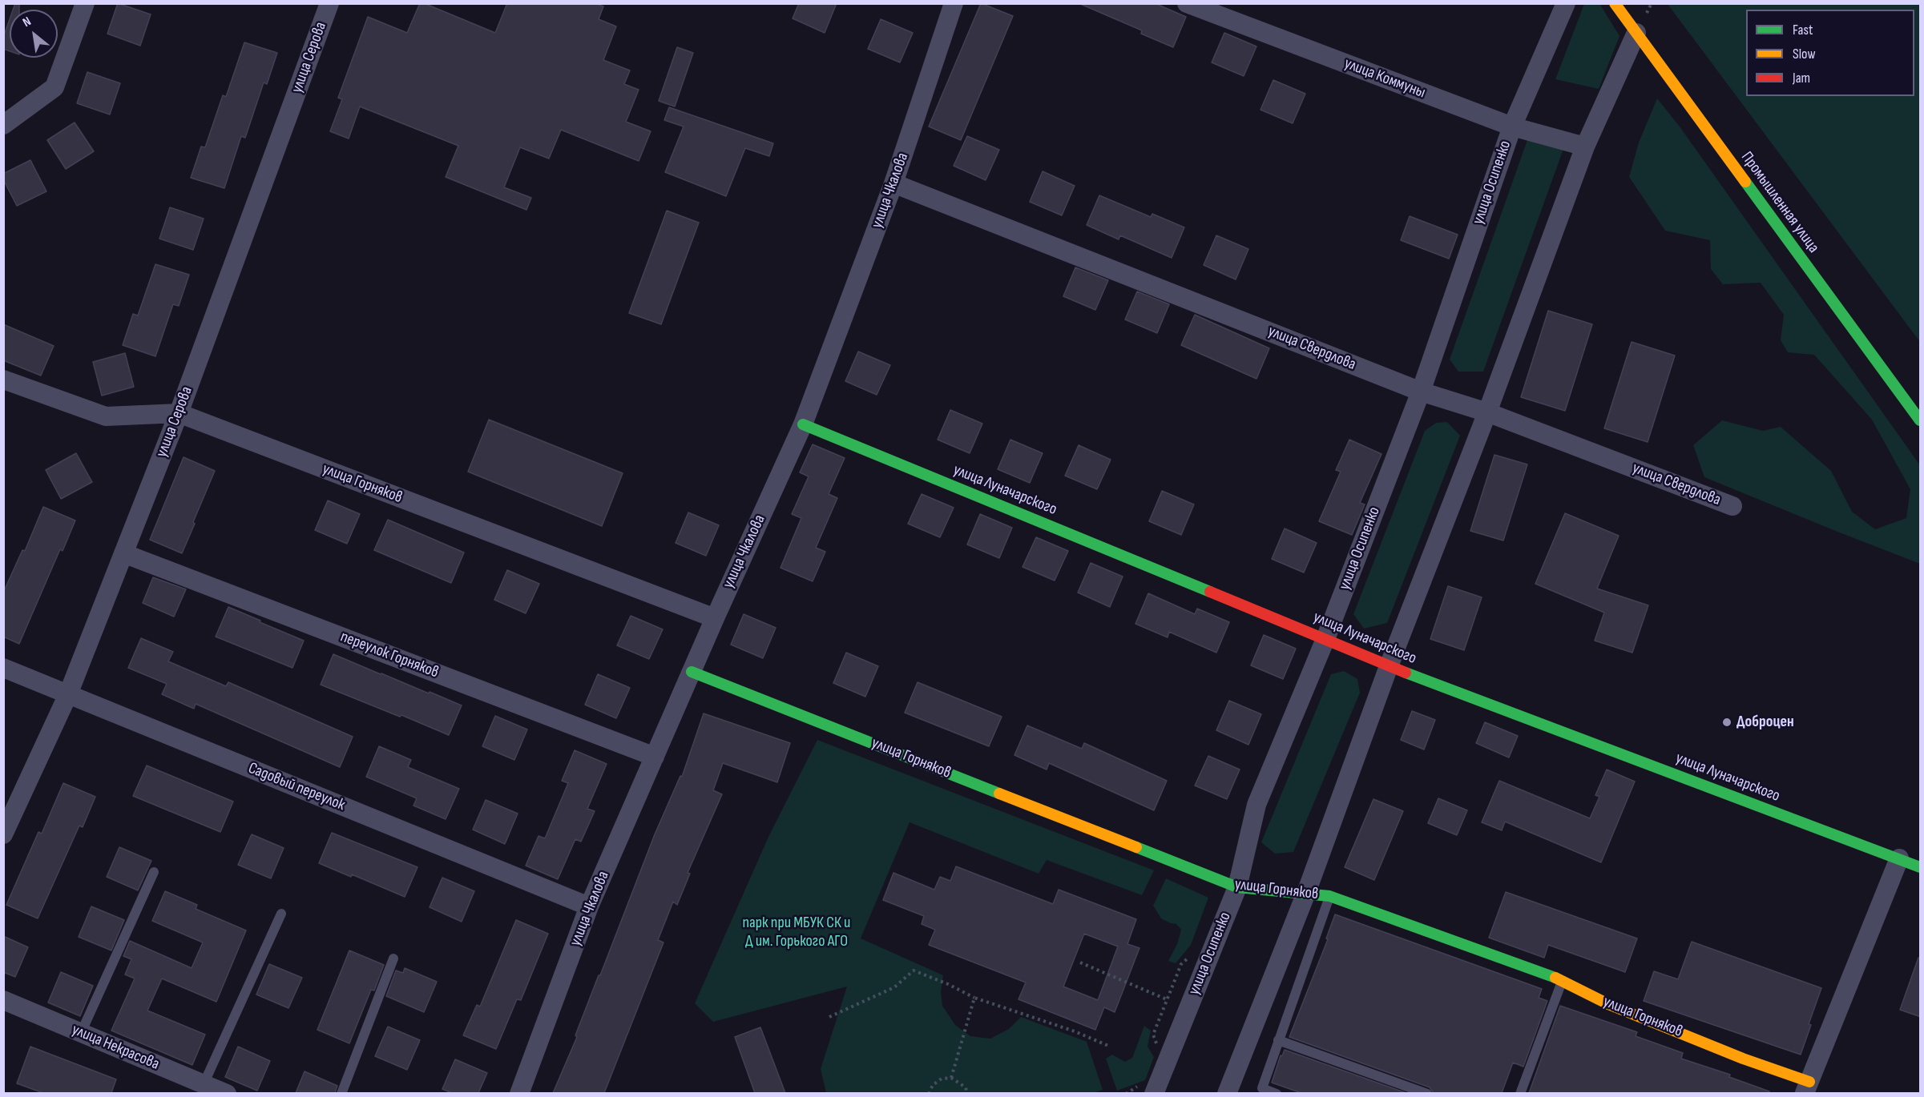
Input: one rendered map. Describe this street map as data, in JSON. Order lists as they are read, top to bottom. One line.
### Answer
{"streets":{"street":["улица Серова","улица Коммуны","улица Осипенко","улица Чкалова","Промышленная улица","улица Свердлова","улица Горняков","улица Луначарского","переулок Горняков","Садовый переулок","улица Некрасова"]},"crossings":[["улица Серова","улица Горняков"],["улица Серова","переулок Горняков"],["улица Серова","Садовый переулок"],["улица Коммуны","улица Осипенко"],["улица Осипенко","улица Свердлова"],["улица Осипенко","улица Горняков"],["улица Осипенко","улица Луначарского"],["улица Чкалова","улица Свердлова"],["улица Чкалова","улица Горняков"],["улица Чкалова","улица Луначарского"],["улица Чкалова","переулок Горняков"],["улица Чкалова","Садовый переулок"]],"parks":["парк при МБУК СК и Д им. Горького АГО"],"places":["Доброцен"],"legend":["Fast","Slow","Jam"],"north":"top left"}
